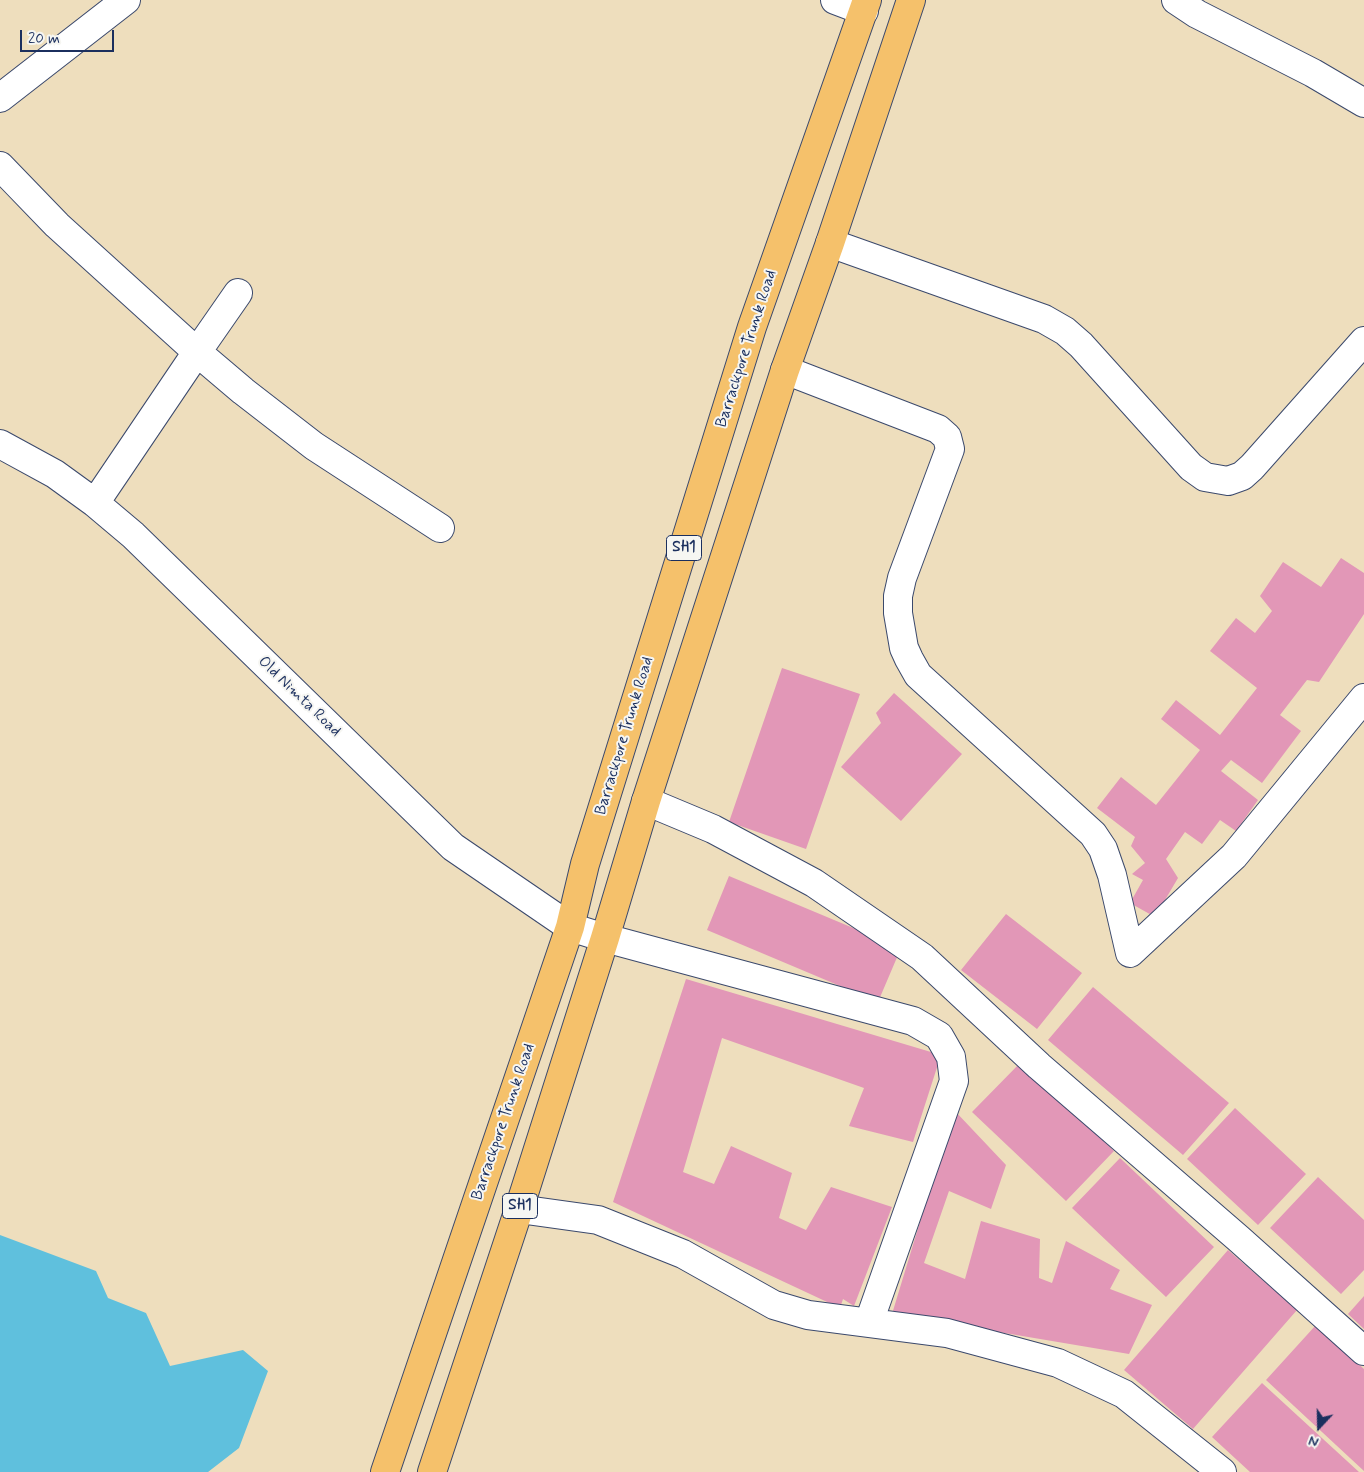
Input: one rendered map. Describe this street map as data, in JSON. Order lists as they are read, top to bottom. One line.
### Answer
{"streets":{"main road":["Barrackpore Trunk Road","SH1"],"street":["Old Nimta Road"]},"crossings":[["Barrackpore Trunk Road","Old Nimta Road"],["SH1","Old Nimta Road"]],"scale_bar":"20 m","north":"bottom"}
